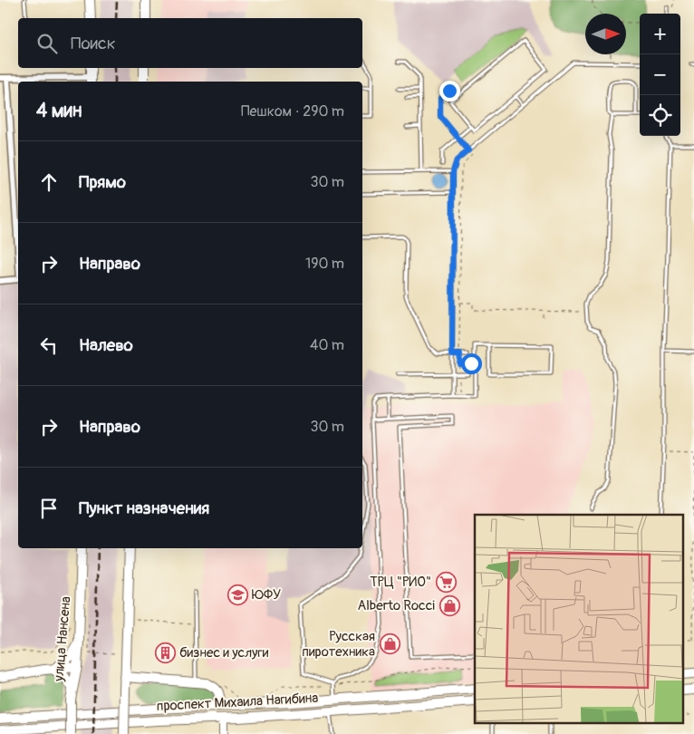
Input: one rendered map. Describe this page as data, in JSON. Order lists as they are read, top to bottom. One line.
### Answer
{"streets":{"main road":["улица Нансена","проспект Михаила Нагибина"]},"places":{"supermarket":["ТРЦ \"РИО\""],"school or university":["ЮФУ"],"shop":["Alberto Rocci","Русская пиротехника"],"building":["бизнес и услуги"]},"north":"right","page":{"map_buttons":["+","−"],"search":"Поиск","heading":["4 мин","Пешком · 290 m"],"list":[["Прямо","30 m"],["Направо","190 m"],["Налево","40 m"],["Направо","30 m"],"Пункт назначения"]}}
